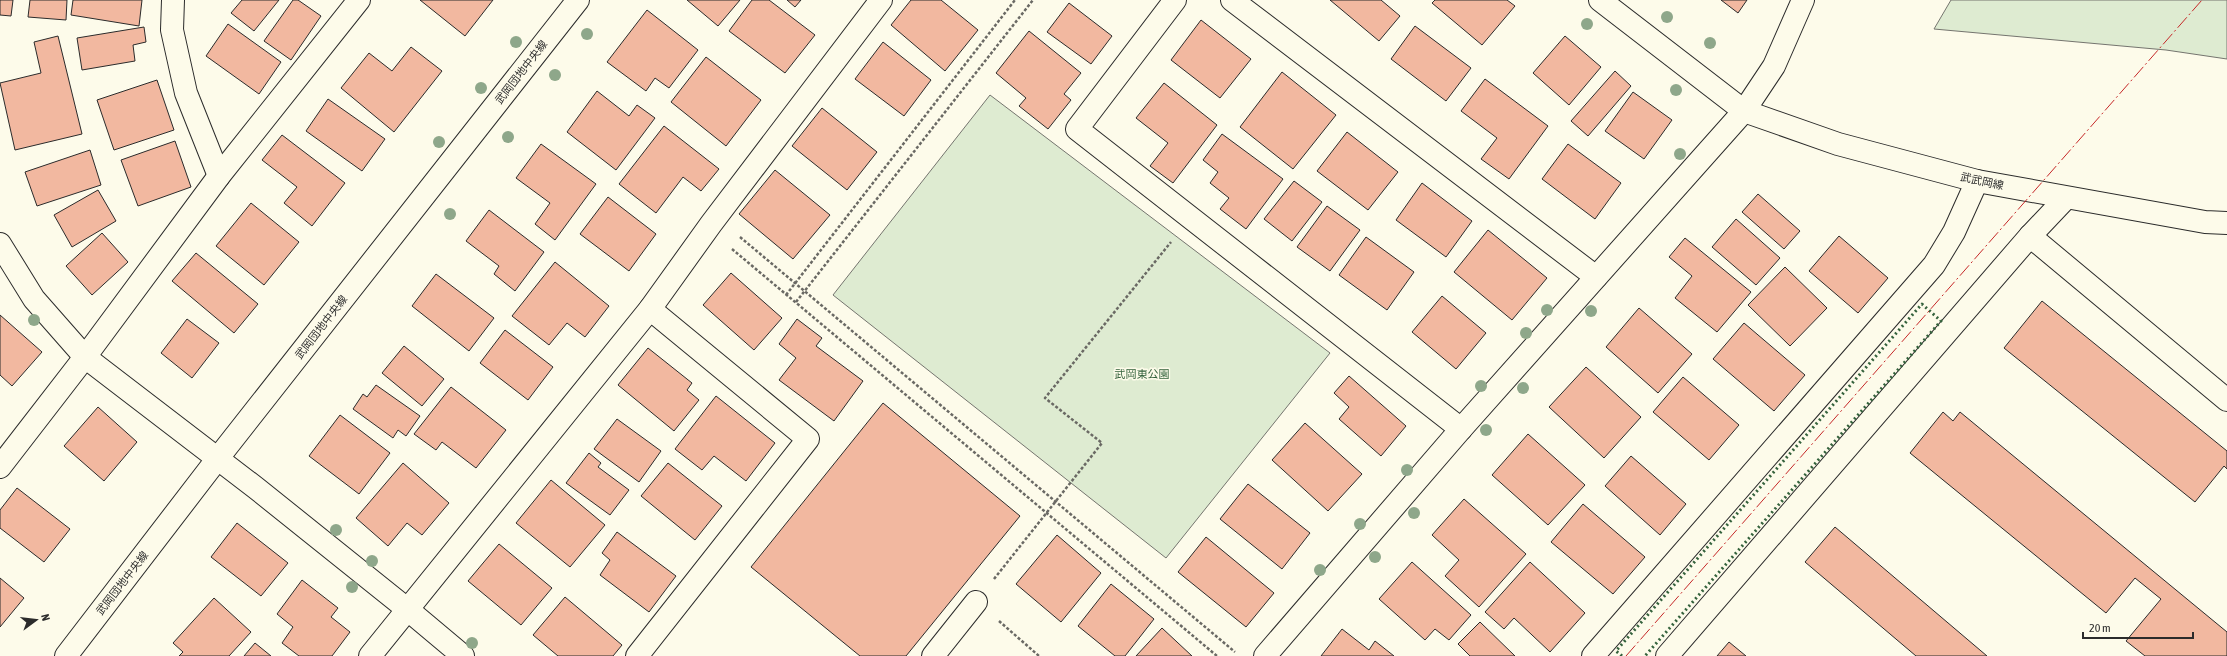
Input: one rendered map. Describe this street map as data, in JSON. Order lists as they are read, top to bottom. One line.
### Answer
{"streets":{"street":["武岡団地中央線","武武岡線"]},"parks":["武岡東公園"],"scale_bar":"20 m","north":"right"}
